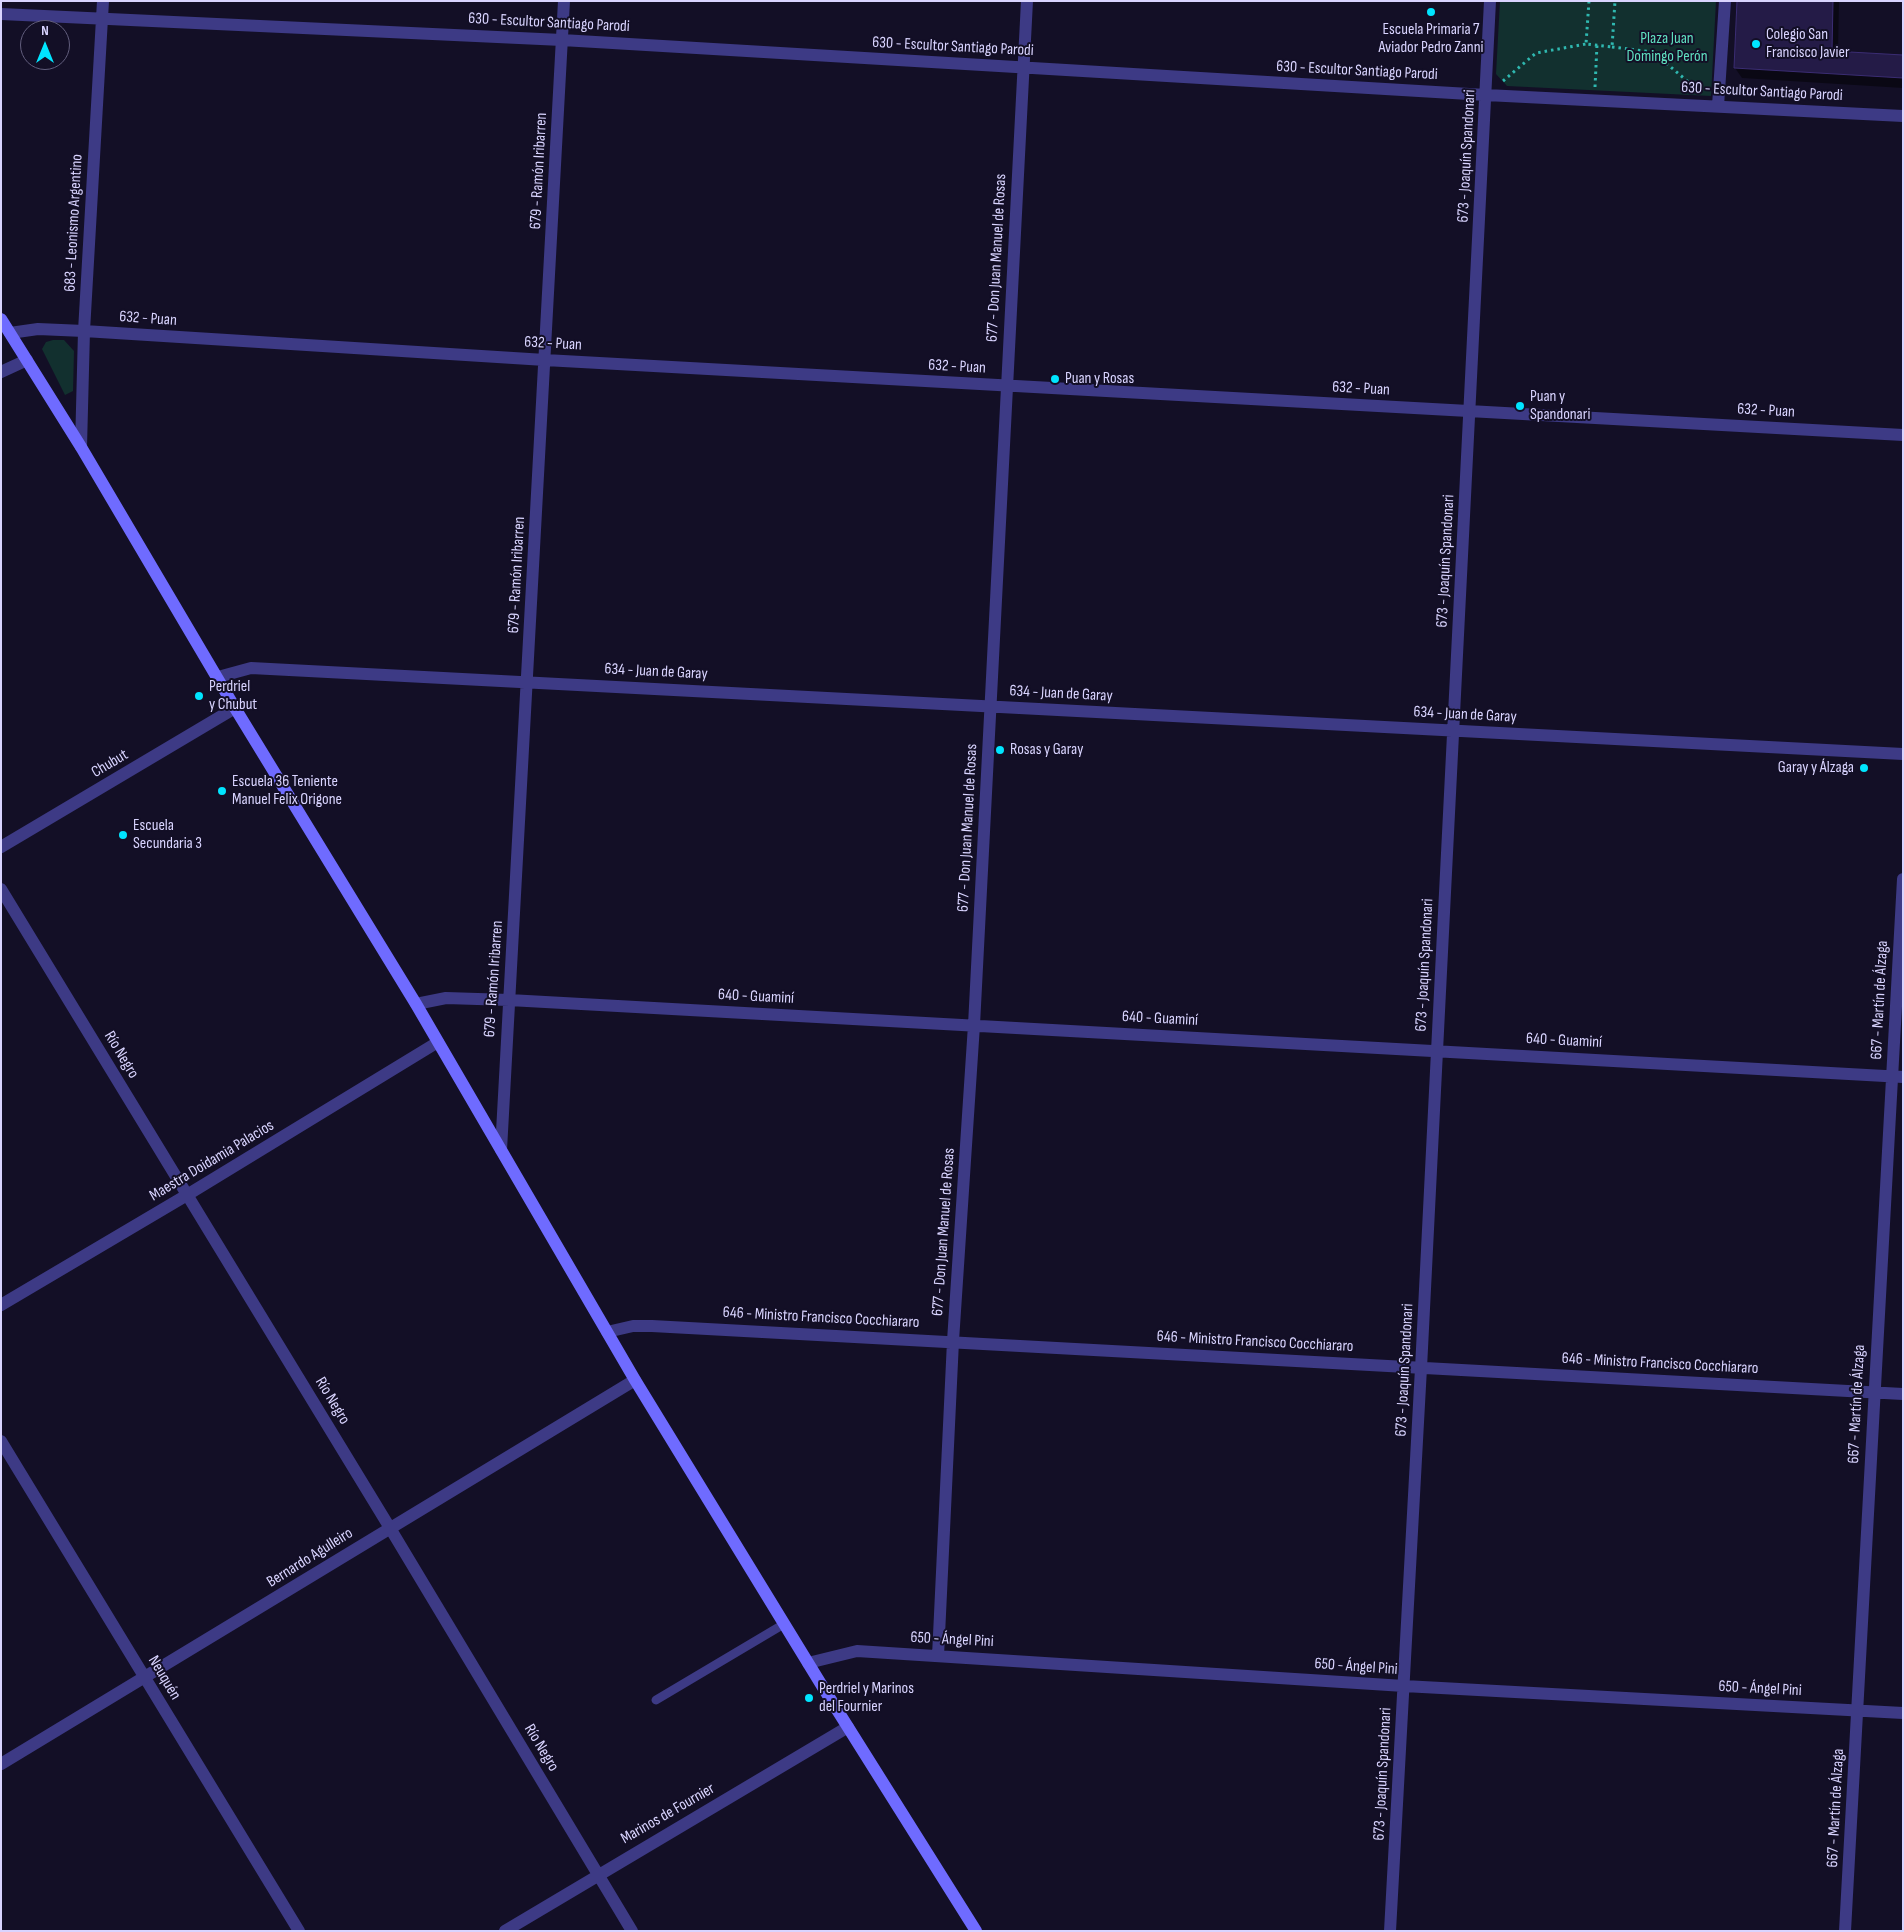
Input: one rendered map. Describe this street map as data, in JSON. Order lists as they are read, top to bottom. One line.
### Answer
{"streets":{"street":["630 - Escultor Santiago Parodi","673 - Joaquín Spandonari","679 - Ramón Iribarren","683 - Leonismo Argentino","677 - Don Juan Manuel de Rosas","632 - Puan","634 - Juan de Garay","Chubut","640 - Guaminí","667 - Martín de Álzaga","Río Negro","Maestra Doidamia Palacios","646 - Ministro Francisco Cocchiararo","Bernardo Agulleiro","650 - Ángel Pini","Neuquén","Marinos de Fournier"]},"crossings":[["630 - Escultor Santiago Parodi","673 - Joaquín Spandonari"],["630 - Escultor Santiago Parodi","679 - Ramón Iribarren"],["630 - Escultor Santiago Parodi","683 - Leonismo Argentino"],["630 - Escultor Santiago Parodi","677 - Don Juan Manuel de Rosas"],["673 - Joaquín Spandonari","632 - Puan"],["673 - Joaquín Spandonari","634 - Juan de Garay"],["673 - Joaquín Spandonari","640 - Guaminí"],["673 - Joaquín Spandonari","646 - Ministro Francisco Cocchiararo"],["673 - Joaquín Spandonari","650 - Ángel Pini"],["679 - Ramón Iribarren","632 - Puan"],["679 - Ramón Iribarren","634 - Juan de Garay"],["679 - Ramón Iribarren","640 - Guaminí"],["683 - Leonismo Argentino","632 - Puan"],["677 - Don Juan Manuel de Rosas","632 - Puan"],["677 - Don Juan Manuel de Rosas","634 - Juan de Garay"],["677 - Don Juan Manuel de Rosas","640 - Guaminí"],["677 - Don Juan Manuel de Rosas","646 - Ministro Francisco Cocchiararo"],["677 - Don Juan Manuel de Rosas","650 - Ángel Pini"],["640 - Guaminí","667 - Martín de Álzaga"],["667 - Martín de Álzaga","646 - Ministro Francisco Cocchiararo"],["667 - Martín de Álzaga","650 - Ángel Pini"],["Río Negro","Maestra Doidamia Palacios"],["Río Negro","Bernardo Agulleiro"],["Río Negro","Marinos de Fournier"],["Bernardo Agulleiro","Neuquén"]],"parks":["Plaza Juan Domingo Perón"],"places":["Escuela Primaria 7 Aviador Pedro Zanni","Colegio San Francisco Javier","Puan y Rosas","Puan y Spandonari","Perdriel y Chubut","Rosas y Garay","Garay y Álzaga","Escuela 36 Teniente Manuel Felix Origone","Escuela Secundaria 3","Perdriel y Marinos del Fournier"],"north":"top"}
